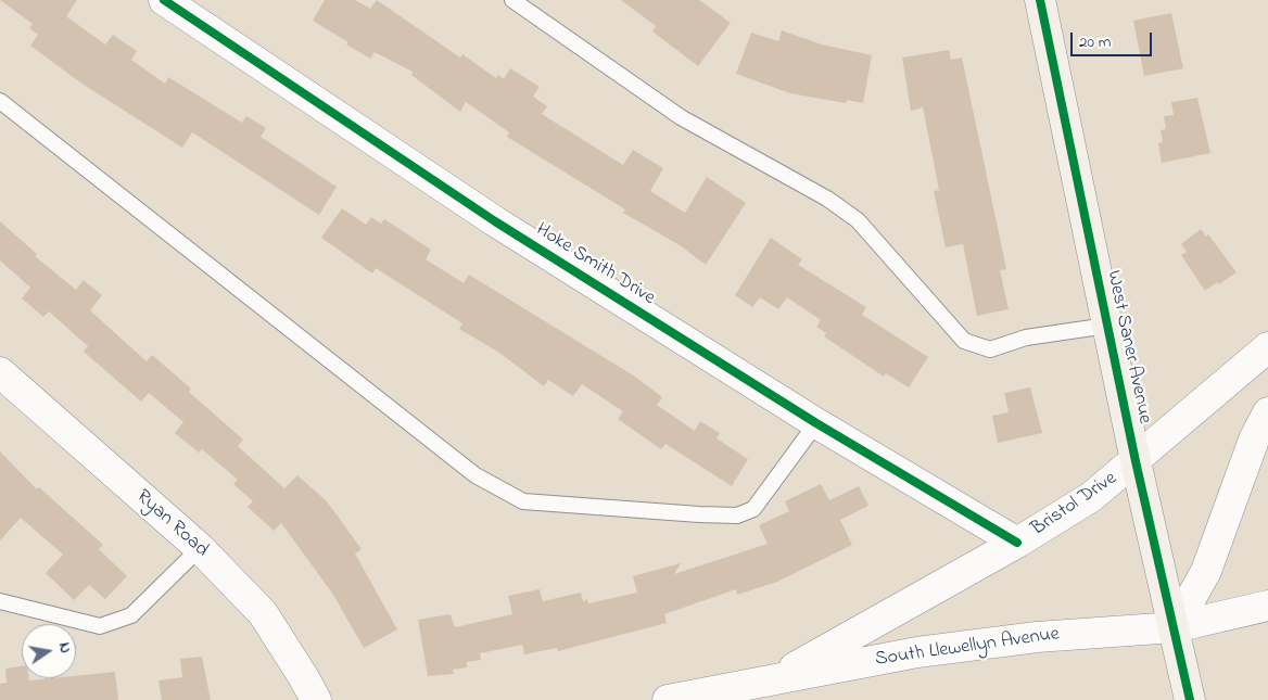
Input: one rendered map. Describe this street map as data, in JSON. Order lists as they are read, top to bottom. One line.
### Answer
{"streets":{"street":["Hoke Smith Drive","West Saner Avenue","Bristol Drive","Ryan Road","South Llewellyn Avenue"]},"crossings":[["Hoke Smith Drive","Bristol Drive"],["West Saner Avenue","Bristol Drive"],["West Saner Avenue","South Llewellyn Avenue"],["Bristol Drive","South Llewellyn Avenue"]],"scale_bar":"20 m","north":"right"}
